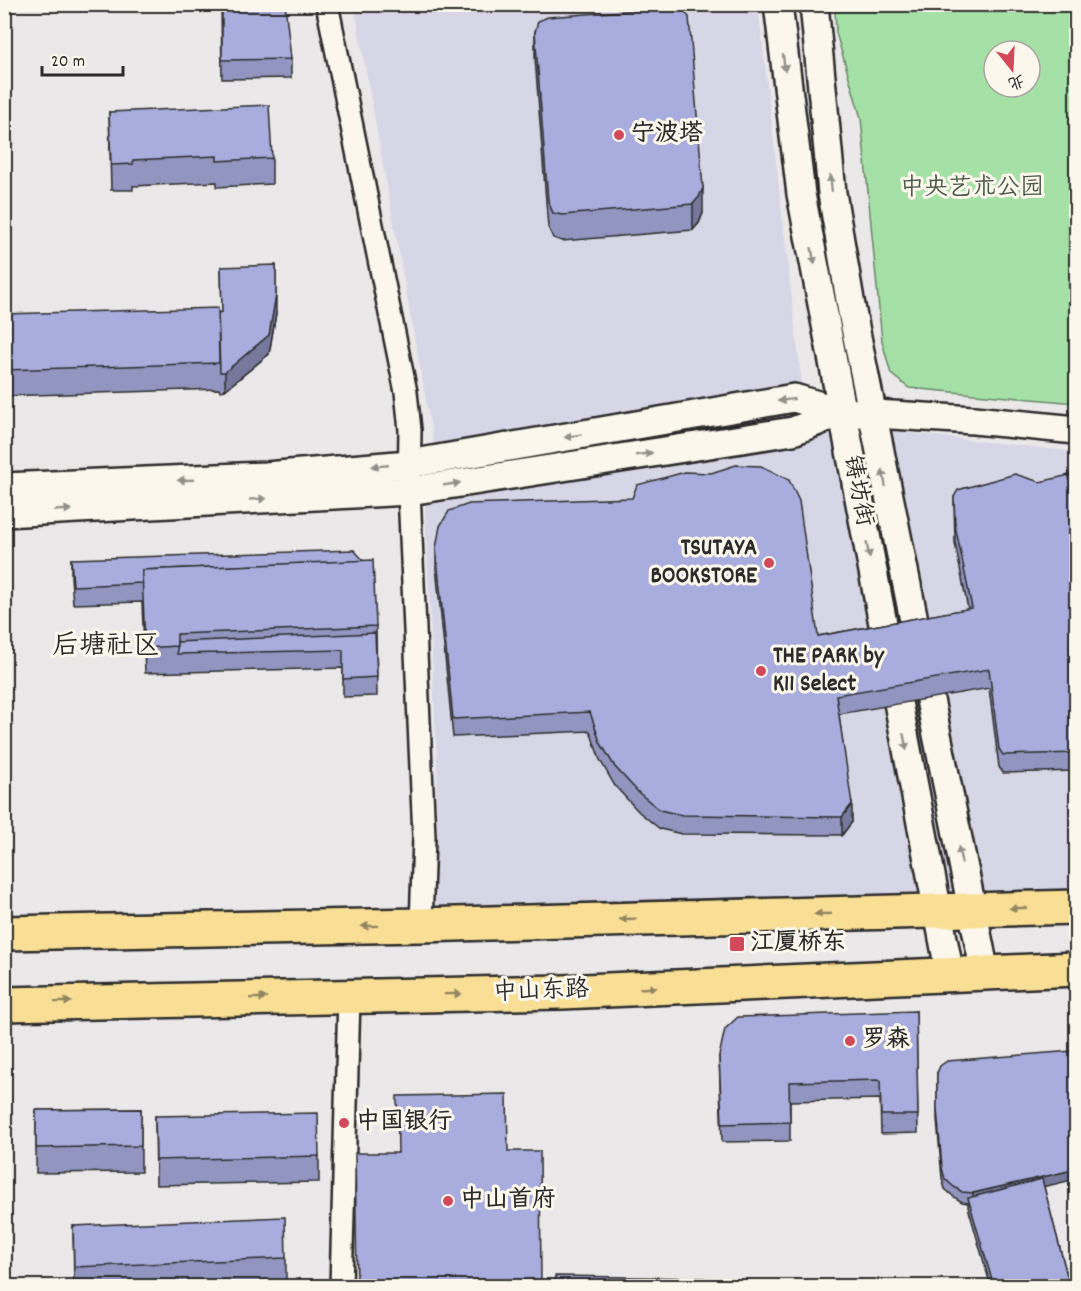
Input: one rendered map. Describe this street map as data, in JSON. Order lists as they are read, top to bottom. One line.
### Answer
{"streets":{"main road":["中山东路"],"street":["铸坊街"]},"crossings":[["铸坊街","中山东路"]],"districts":["后塘社区"],"parks":["中央艺术公园"],"places":{"other":["宁波塔","TSUTAYA BOOKSTORE","THE PARK by K11 Select","罗森","中国银行","中山首府"],"transit":["江厦桥东"]},"scale_bar":"20 m","north":"bottom"}
